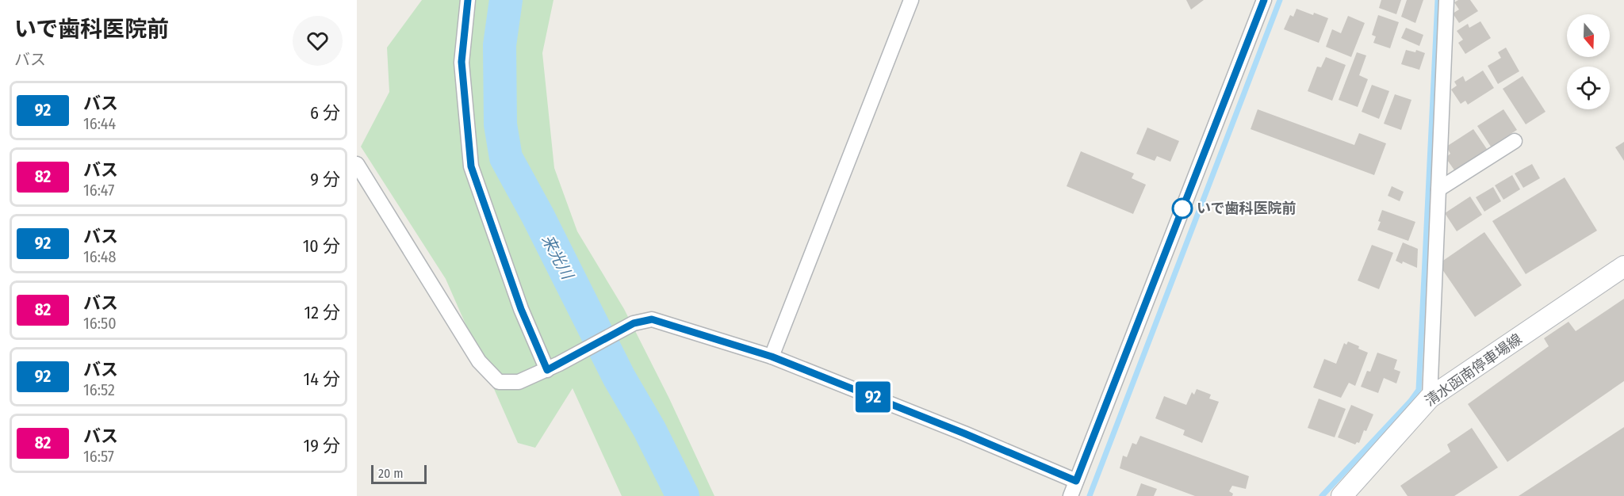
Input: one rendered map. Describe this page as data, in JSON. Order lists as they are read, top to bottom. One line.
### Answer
{"streets":{"main road":["清水函南停車場線"]},"water":["来光川"],"places":["いで歯科医院前"],"lines":["bus line 92"],"scale_bar":"20 m","north":"bottom","page":{"heading":["いで歯科医院前","バス"],"on_map":"92","list":[{"mark":"92","name":"バス","note":"16:44","value":"6 分"},{"mark":"82","name":"バス","note":"16:47","value":"9 分"},{"mark":"92","name":"バス","note":"16:48","value":"10 分"},{"mark":"82","name":"バス","note":"16:50","value":"12 分"},{"mark":"92","name":"バス","note":"16:52","value":"14 分"},{"mark":"82","name":"バス","note":"16:57","value":"19 分"}],"scale":"20 m"}}
